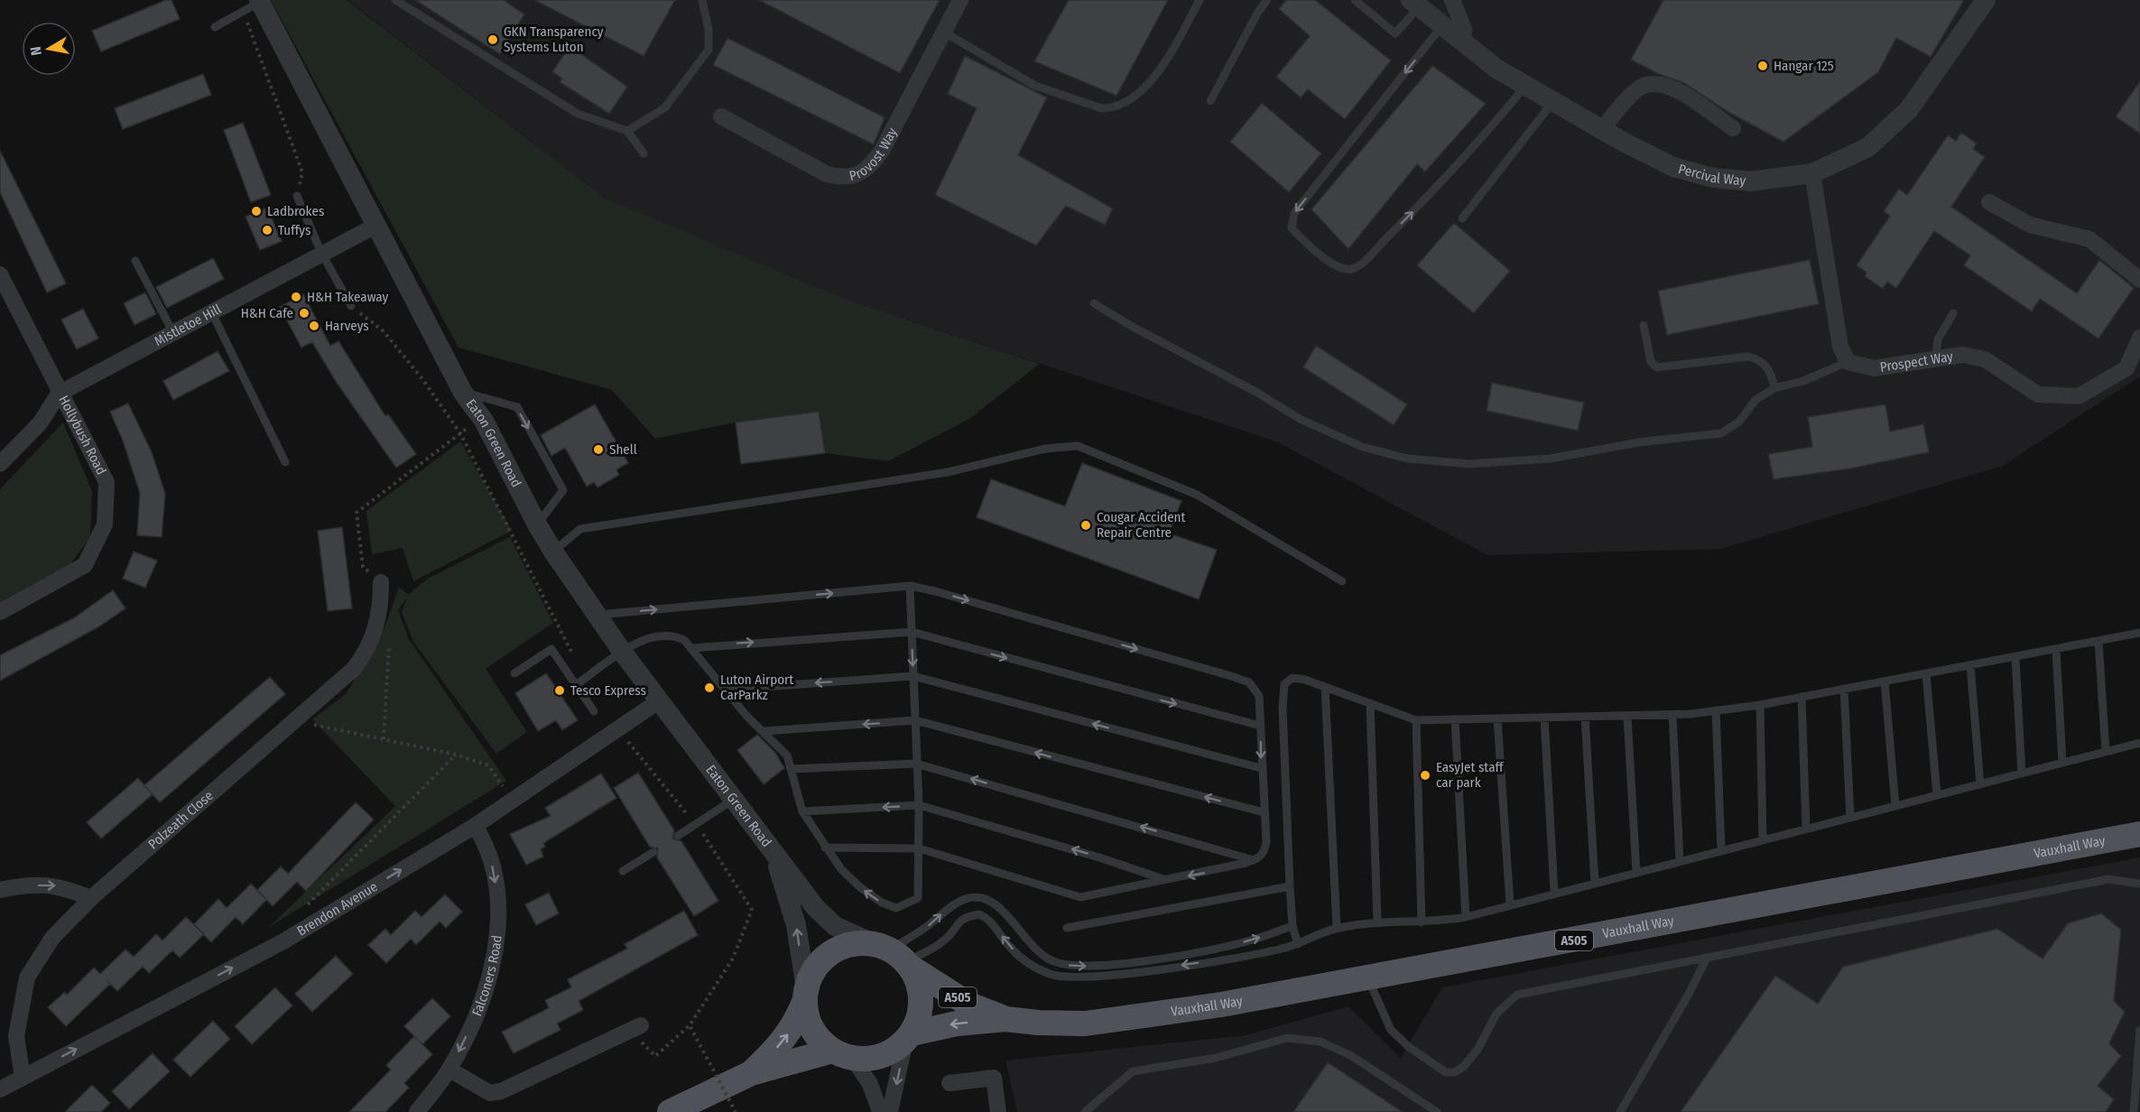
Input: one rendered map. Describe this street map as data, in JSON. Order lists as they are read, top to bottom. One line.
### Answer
{"streets":{"main road":["Vauxhall Way","A505"],"street":["Provost Way","Percival Way","Mistletoe Hill","Prospect Way","Hollybush Road","Eaton Green Road","Polzeath Close","Brendon Avenue","Falconers Road"]},"crossings":[["Mistletoe Hill","Hollybush Road"],["Mistletoe Hill","Eaton Green Road"],["Eaton Green Road","Vauxhall Way"],["Eaton Green Road","Brendon Avenue"],["Polzeath Close","Brendon Avenue"],["Brendon Avenue","Falconers Road"]],"one_way":["Brendon Avenue","Falconers Road"],"places":["GKN Transparency Systems Luton","Hangar 125","Ladbrokes","Tuffys","H&H Takeaway","H&H Cafe","Harveys","Shell","Cougar Accident Repair Centre","Luton Airport CarParkz","Tesco Express","EasyJet staff car park"],"north":"left"}
